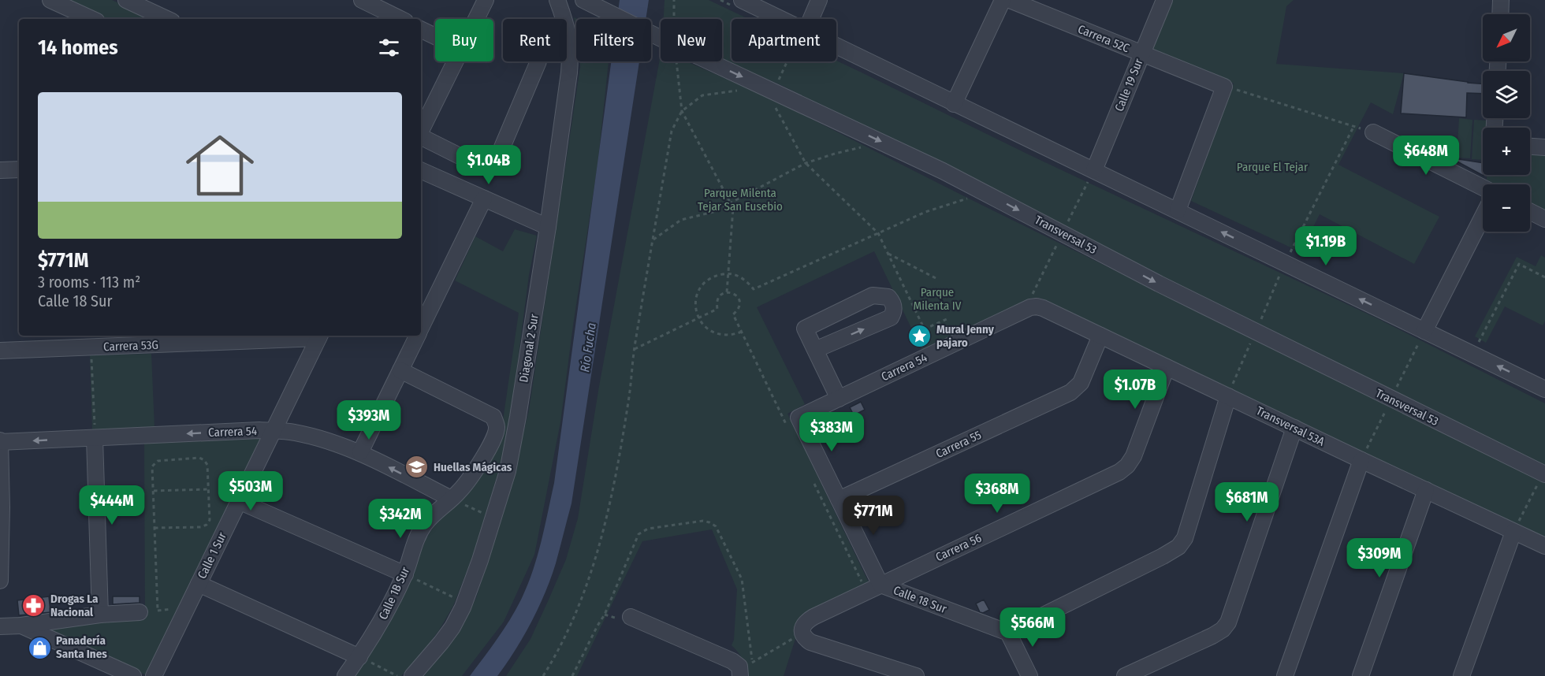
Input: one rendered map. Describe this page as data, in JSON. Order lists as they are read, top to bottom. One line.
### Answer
{"streets":{"street":["Carrera 52C","Calle 19 Sur","Transversal 53","Carrera 53G","Diagonal 2 Sur","Carrera 54","Transversal 53A","Carrera 55","Carrera 56","Calle 1 Sur","Calle 1B Sur","Calle 18 Sur"]},"crossings":[["Carrera 52C","Calle 19 Sur"],["Carrera 53G","Calle 1 Sur"],["Carrera 54","Transversal 53A"],["Carrera 54","Calle 1 Sur"],["Carrera 54","Calle 1B Sur"],["Carrera 54","Calle 18 Sur"],["Transversal 53A","Carrera 55"],["Transversal 53A","Carrera 56"],["Carrera 55","Calle 18 Sur"],["Carrera 56","Calle 18 Sur"]],"water":["Río Fucha"],"parks":["Parque El Tejar","Parque Milenta Tejar San Eusebio","Parque Milenta IV"],"places":{"place":["Mural Jenny pajaro"],"school or university":["Huellas Mágicas"],"pharmacy":["Drogas La Nacional"],"shop":["Panadería Santa Ines"]},"north":"bottom left","page":{"map_buttons":["+","−"],"chip":["Buy","Rent","Filters","New","Apartment"],"heading":"14 homes","list":[{"name":"$771M","note":"3 rooms · 113 m² · Calle 18 Sur"}],"price":["$648M","$1.04B","$1.19B","$1.07B","$393M","$383M","$503M","$368M","$681M","$444M","$771M","$342M","$309M","$566M"]}}
